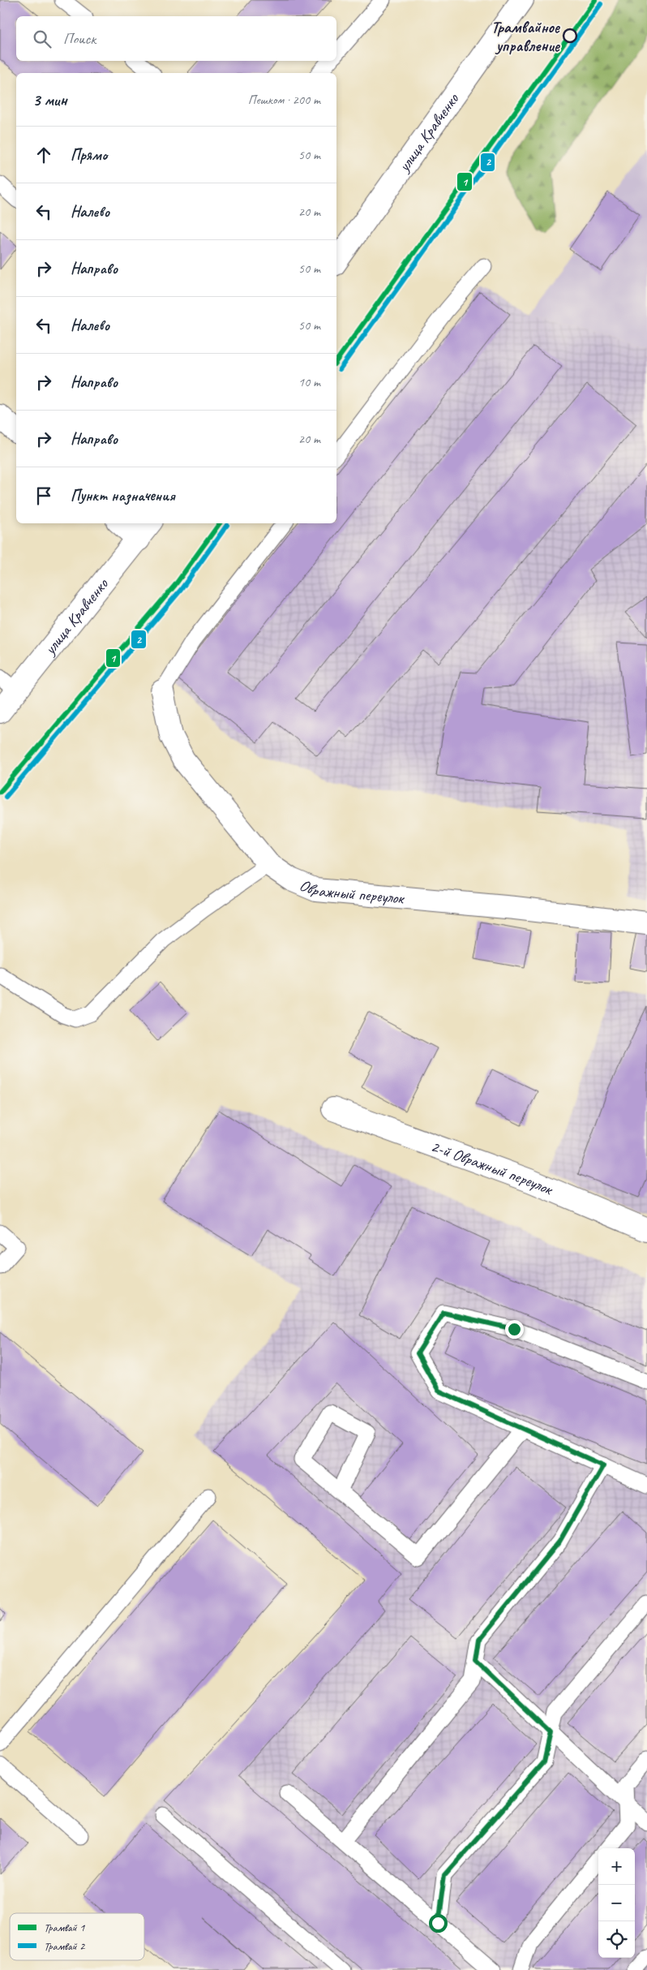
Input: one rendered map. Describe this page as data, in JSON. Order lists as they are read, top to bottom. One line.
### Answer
{"streets":{"street":["улица Кравченко","Овражный переулок","2-й Овражный переулок"]},"places":["Трамвайное управление"],"lines":["tram line 1","tram line 2"],"legend":["Трамвай 1","Трамвай 2"],"page":{"search":"Поиск","heading":["3 мин","Пешком · 200 m"],"list":[["Прямо","50 m"],["Налево","20 m"],["Направо","50 m"],["Налево","50 m"],["Направо","10 m"],["Направо","20 m"],"Пункт назначения"],"map_buttons":["+","−"]}}
